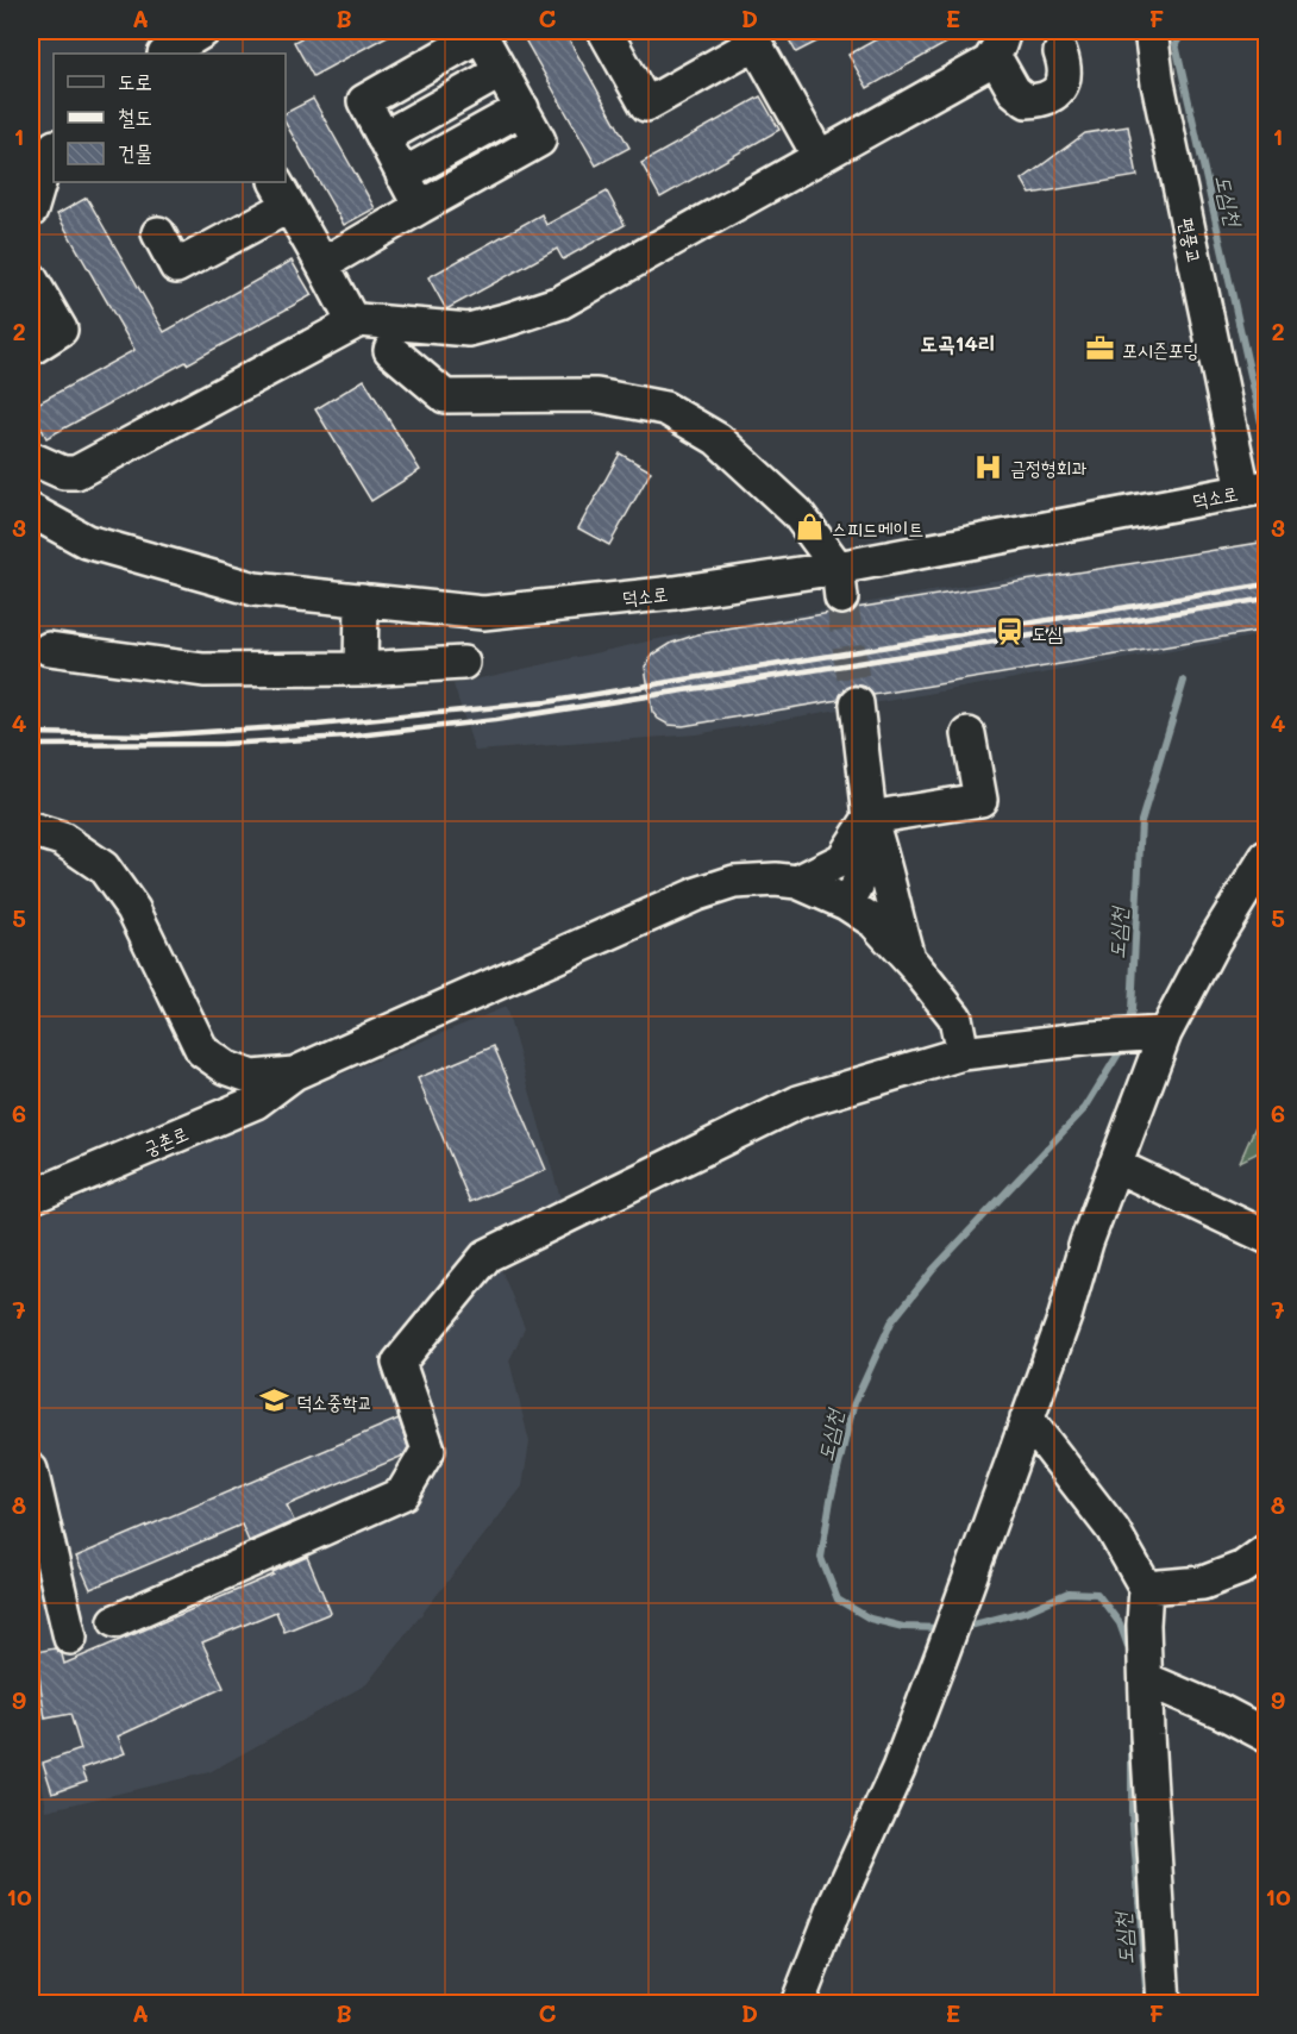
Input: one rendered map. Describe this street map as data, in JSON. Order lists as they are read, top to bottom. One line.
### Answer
{"streets":{"street":["편풍교","덕소로","궁촌로"]},"crossings":[["편풍교","덕소로"]],"districts":["도곡14리"],"water":["도심천"],"places":{"office":["포시즌포딩"],"hospital":["금정형회과"],"shop":["스피드메이트"],"station":["도심"],"school or university":["덕소중학교"]},"legend":["도로","철도","건물"],"grid":{"columns":["A","B","C","D","E","F"],"rows":["1","2","3","4","5","6","7","8","9","10"]}}
